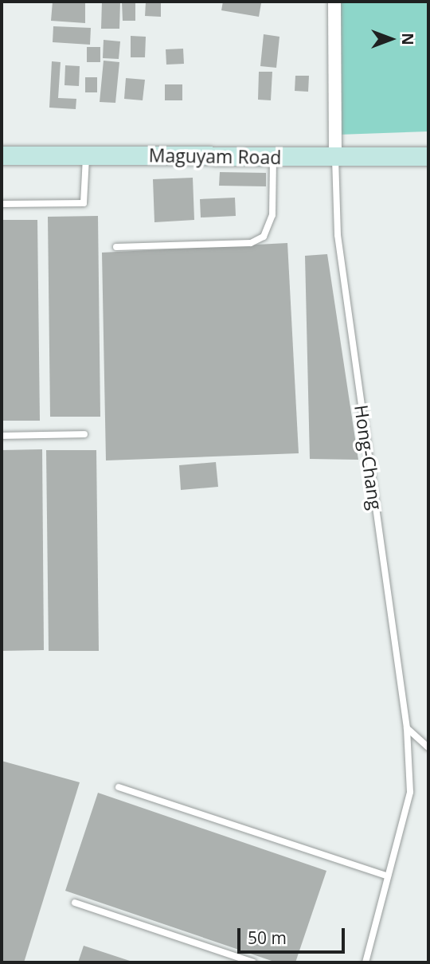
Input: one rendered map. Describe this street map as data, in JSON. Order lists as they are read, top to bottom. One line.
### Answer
{"streets":{"main road":["Maguyam Road"],"lane":["Hong-Chang"]},"crossings":[["Maguyam Road","Hong-Chang"]],"scale_bar":"50 m","north":"right"}
